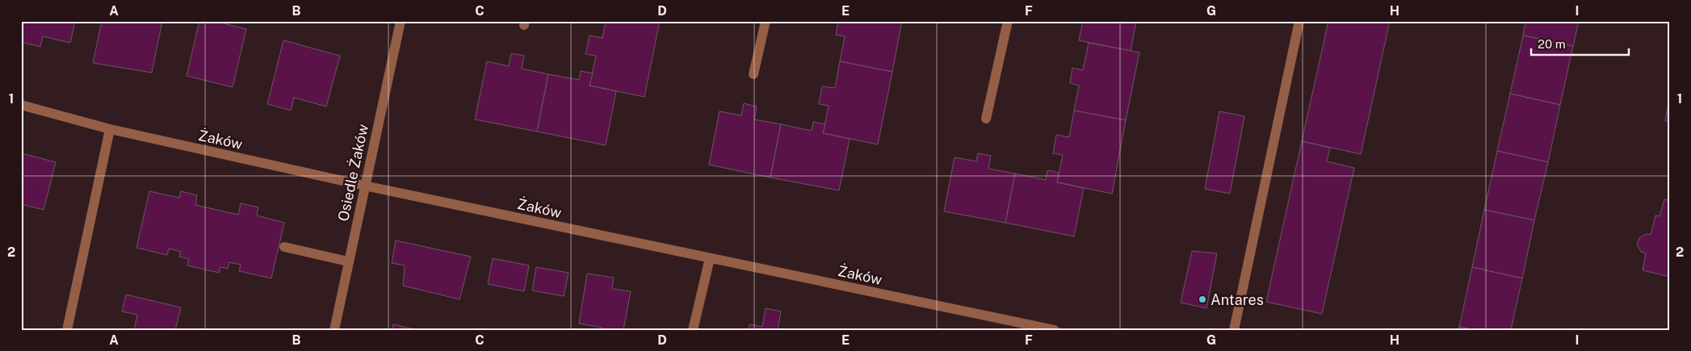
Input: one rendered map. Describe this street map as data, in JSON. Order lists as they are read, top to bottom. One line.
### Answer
{"streets":{"street":["Żaków","Osiedle Żaków"]},"crossings":[["Żaków","Osiedle Żaków"]],"places":["Antares"],"scale_bar":"20 m","grid":{"columns":["A","B","C","D","E","F","G","H","I"],"rows":["1","2"]}}
